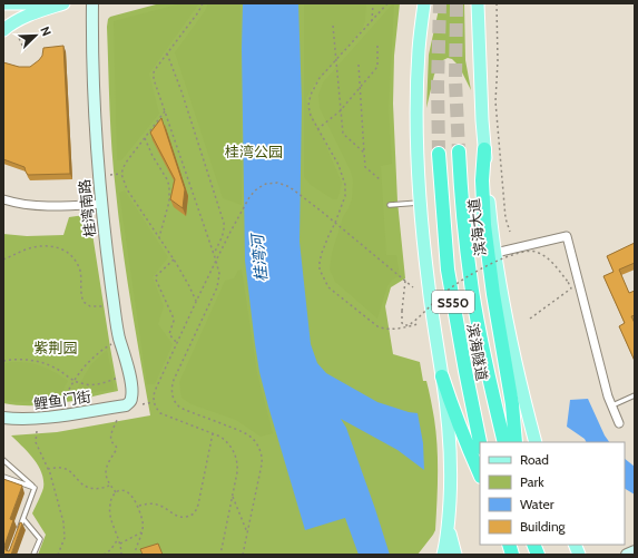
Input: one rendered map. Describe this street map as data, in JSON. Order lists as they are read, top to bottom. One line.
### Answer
{"streets":{"highway":["S550","滨海隧道"],"main road":["滨海大道"],"street":["桂湾南路","鲤鱼门街"]},"crossings":[["桂湾南路","鲤鱼门街"]],"water":["桂湾河"],"parks":["桂湾公园","紫荆园"],"legend":["Road","Park","Water","Building"],"north":"top right"}
